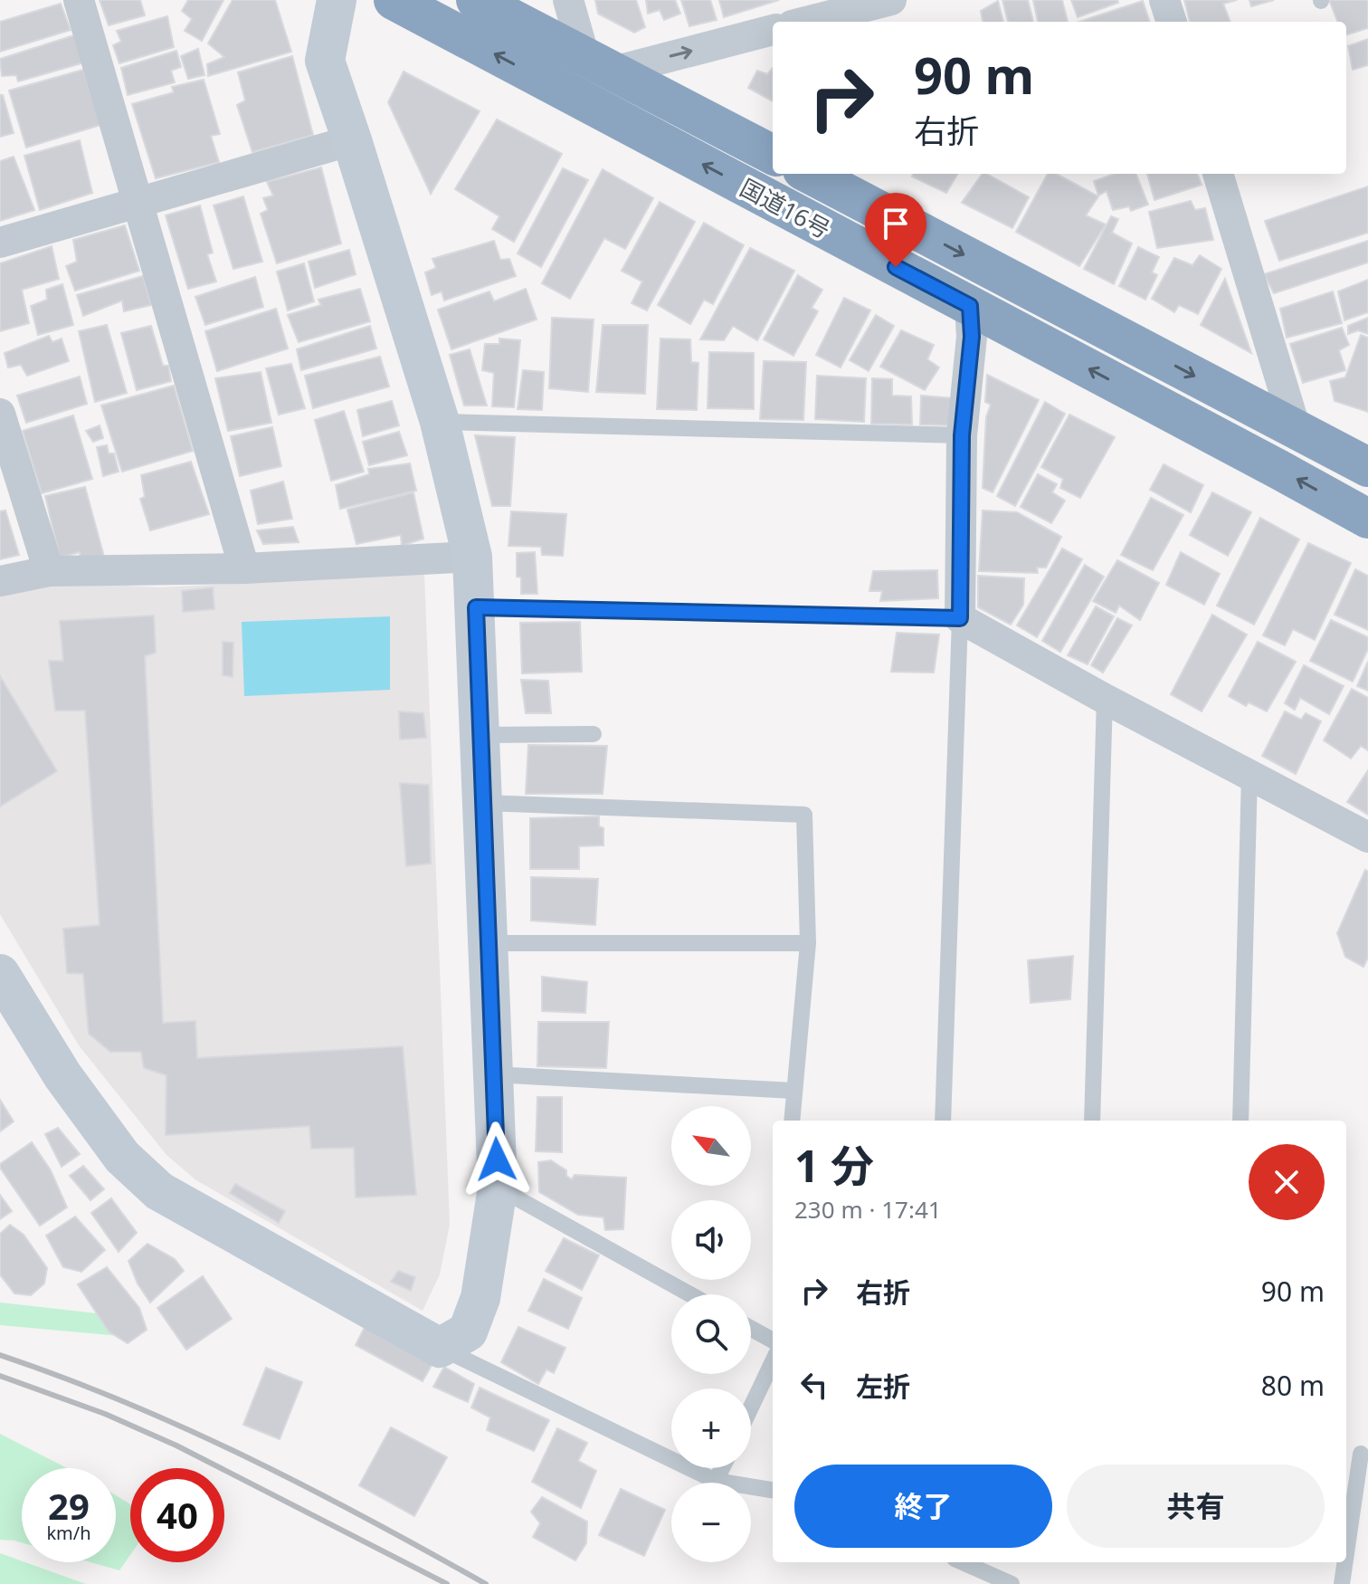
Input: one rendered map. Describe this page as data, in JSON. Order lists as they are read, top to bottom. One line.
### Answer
{"streets":{"highway":["国道16号"]},"north":"top left","page":{"turn":["90 m","右折"],"map_buttons":["+","−"],"heading":["1 分","230 m · 17:41"],"list":[{"name":"右折","value":"90 m"},{"name":"左折","value":"80 m"}],"buttons":["終了","共有"],"speed":"29 km/h","limit":"40"}}
